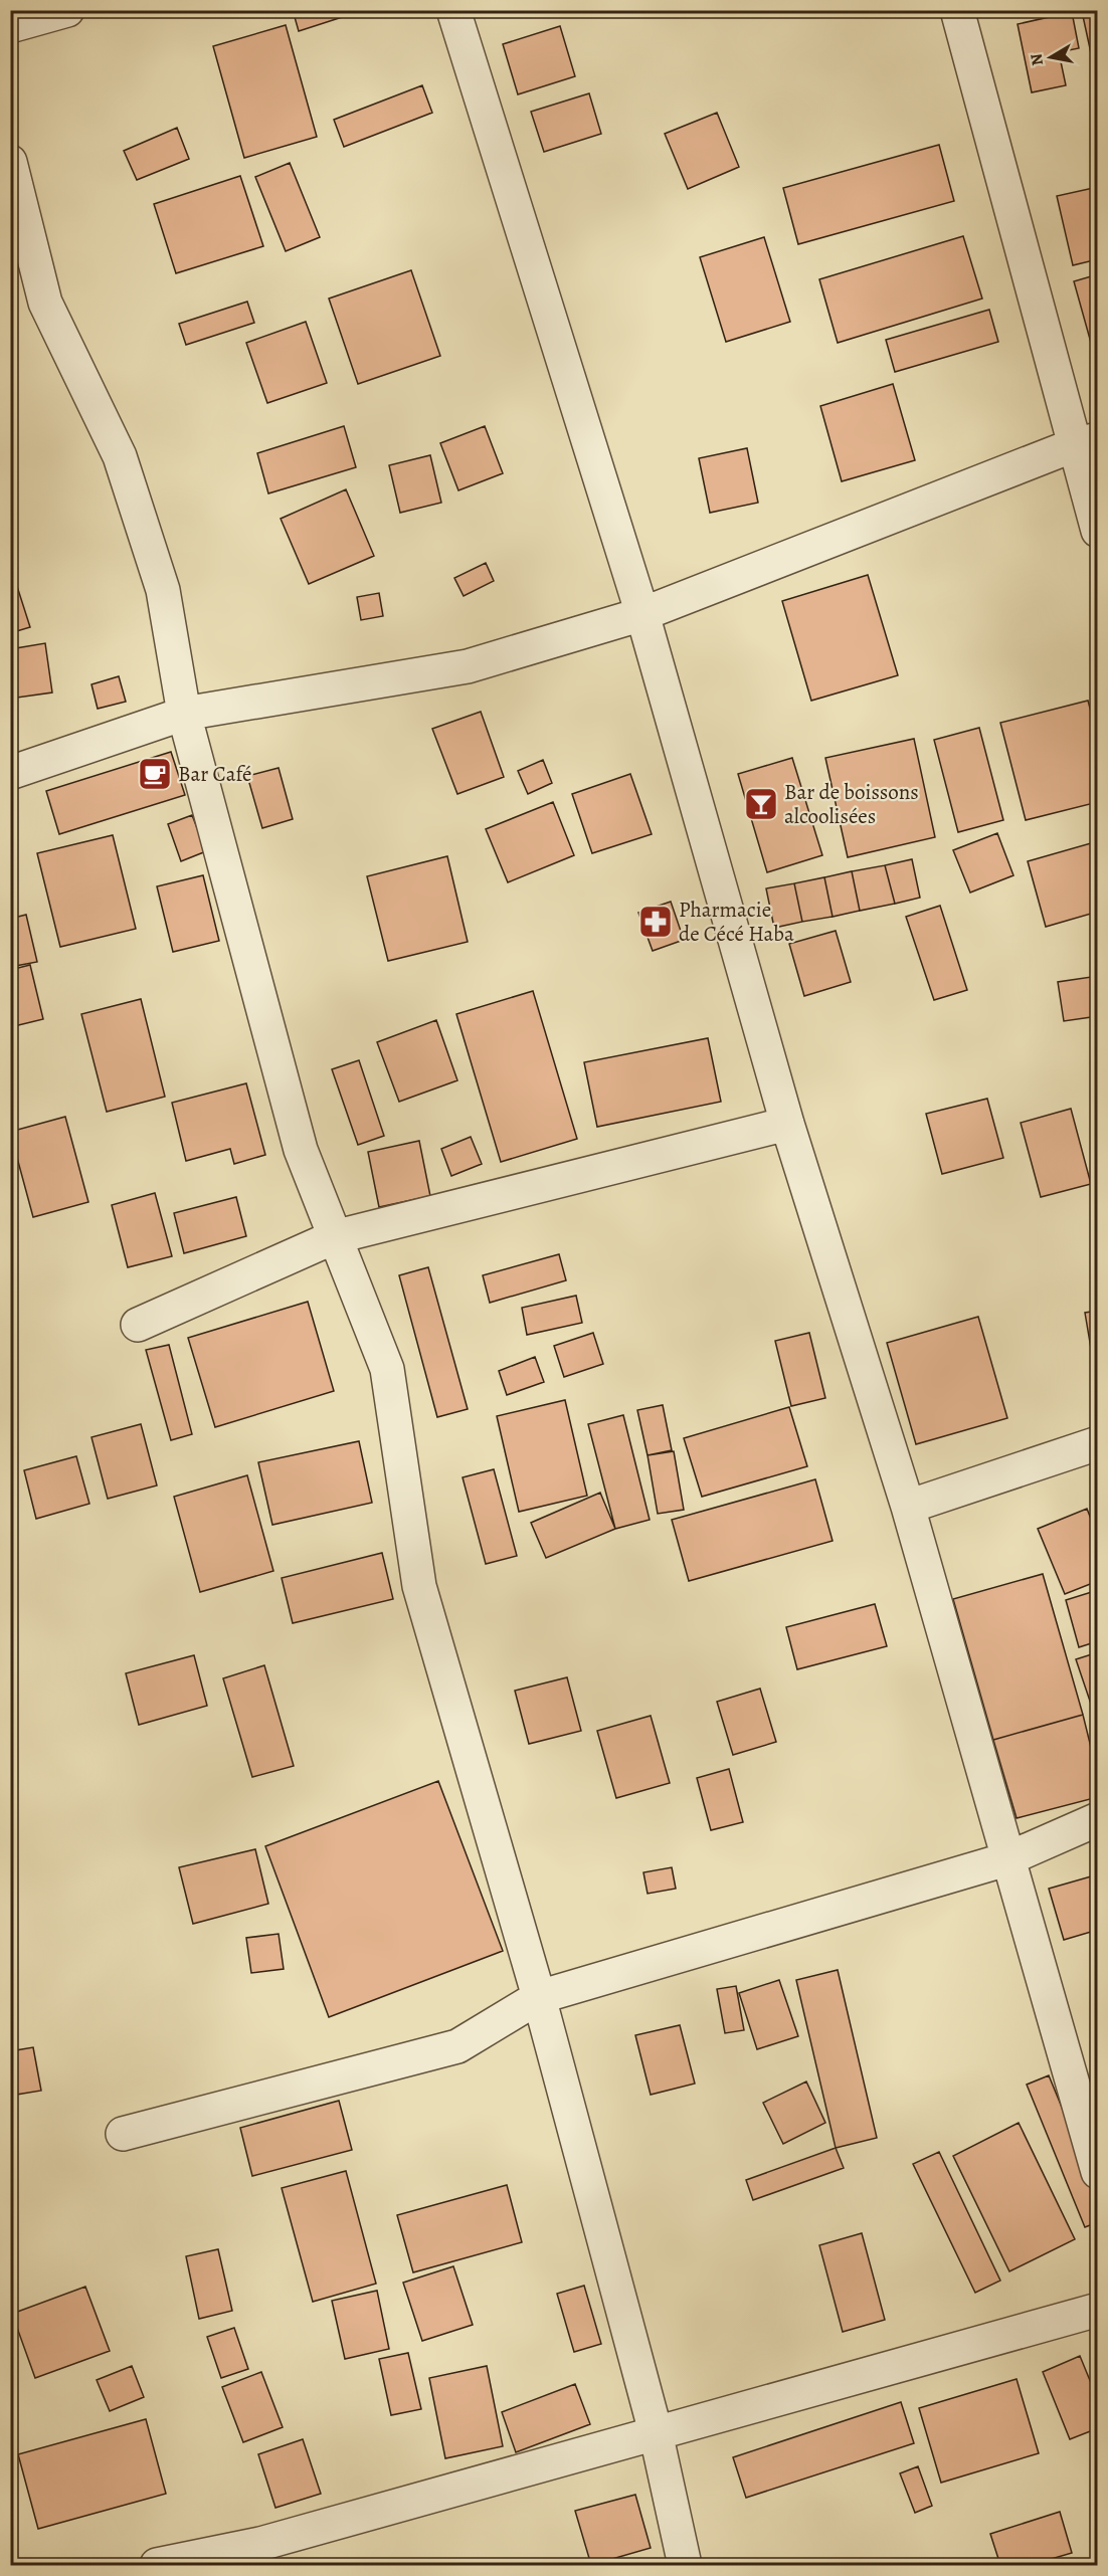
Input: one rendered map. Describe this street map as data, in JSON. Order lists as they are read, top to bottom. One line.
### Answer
{"places":{"cafe":["Bar Café"],"bar":["Bar de boissons alcoolisées"],"pharmacy":["Pharmacie de Cécé Haba"]},"north":"left"}
